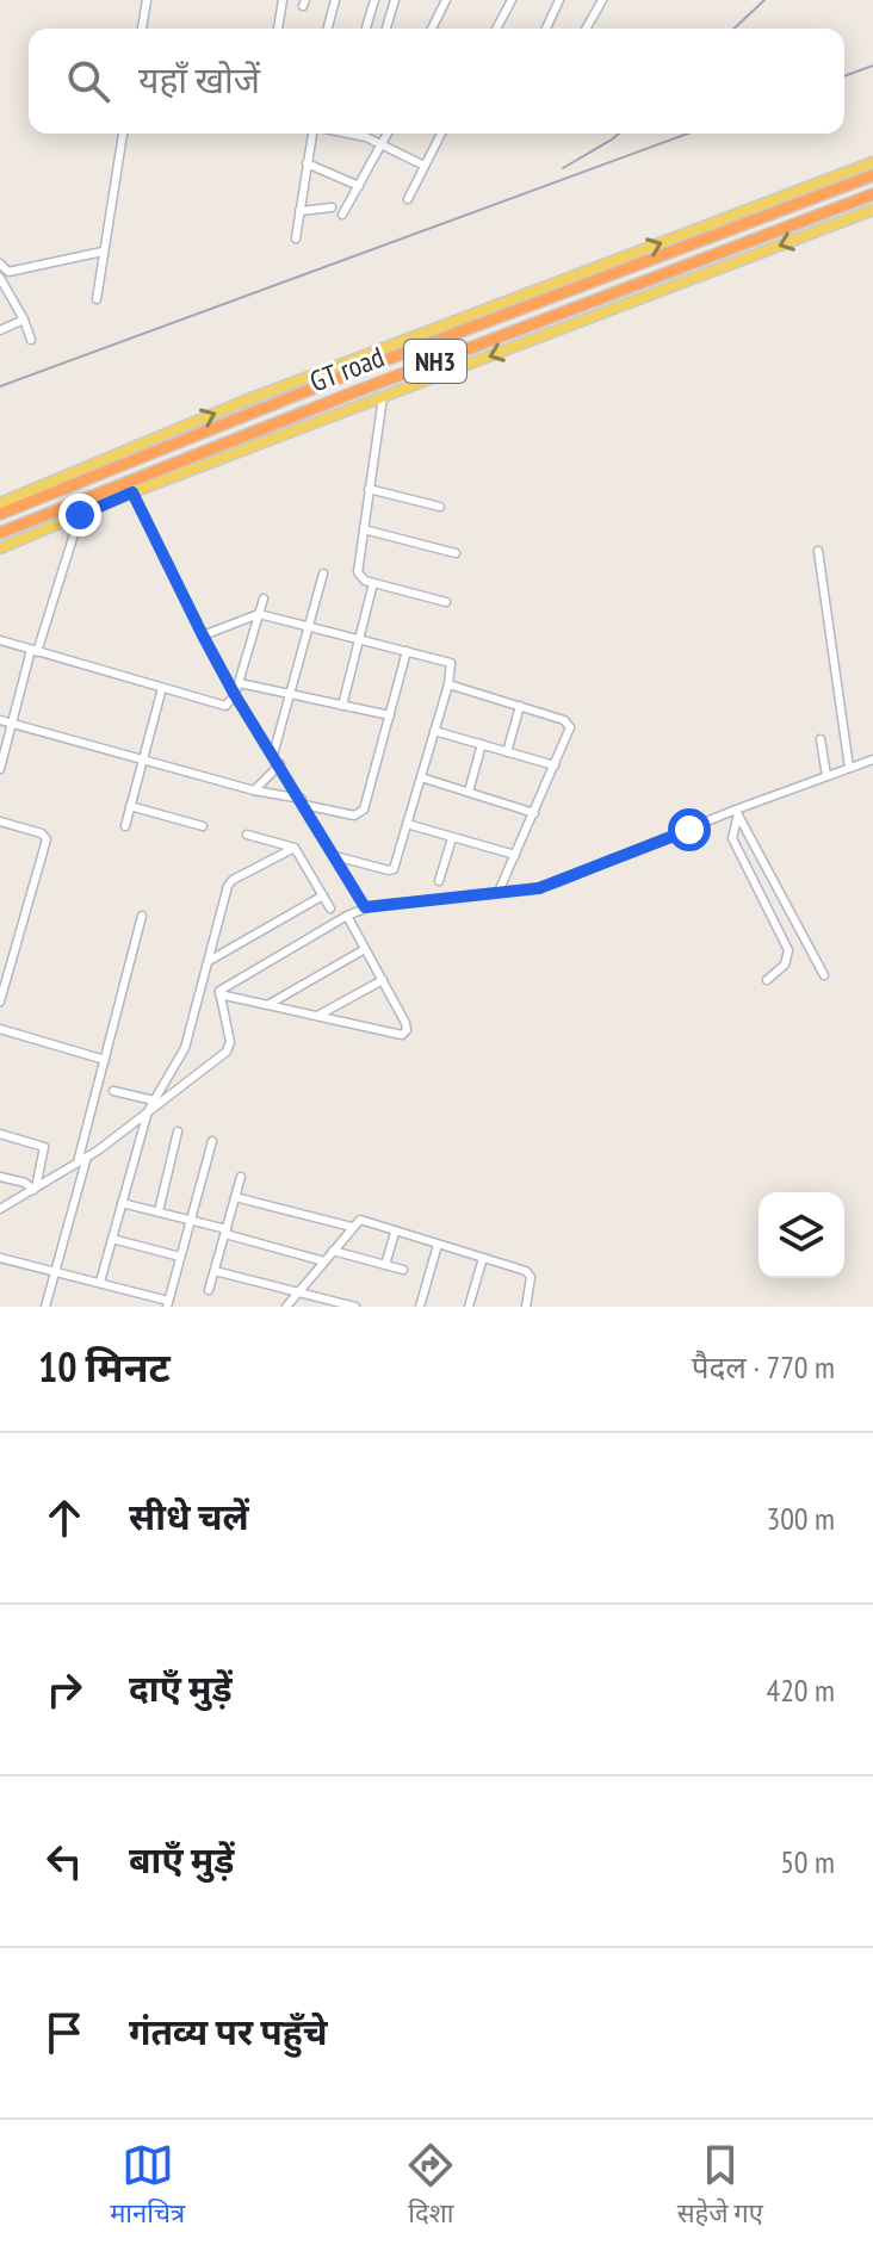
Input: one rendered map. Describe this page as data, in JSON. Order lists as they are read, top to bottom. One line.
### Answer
{"streets":{"highway":["NH3","GT road"]},"page":{"search":"यहाँ खोजें","heading":["10 मिनट","पैदल · 770 m"],"list":[["सीधे चलें","300 m"],["दाएँ मुड़ें","420 m"],["बाएँ मुड़ें","50 m"],"गंतव्य पर पहुँचे"],"nav":["मानचित्र","दिशा","सहेजे गए"]}}
